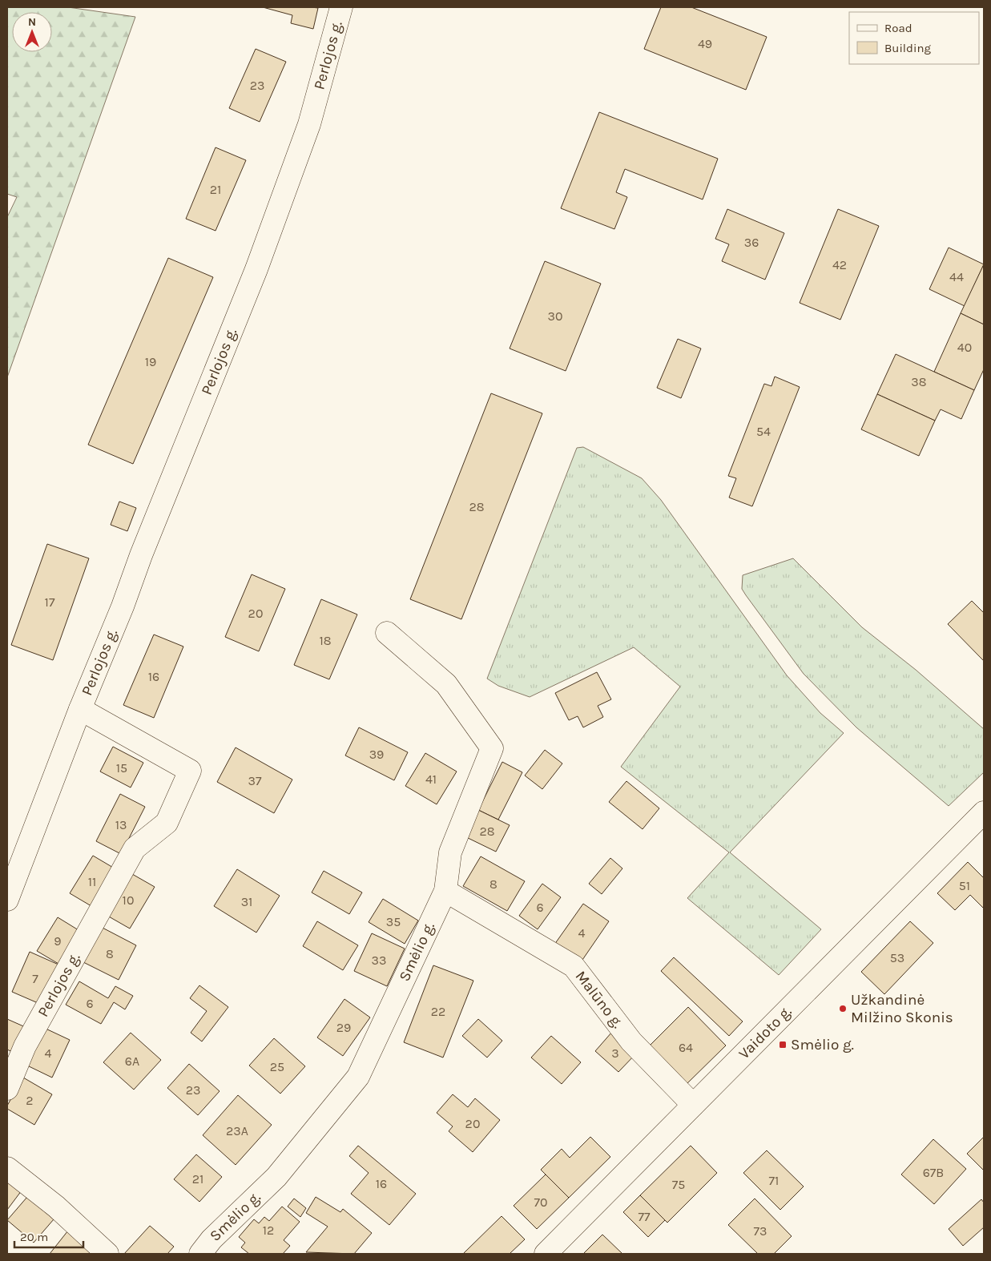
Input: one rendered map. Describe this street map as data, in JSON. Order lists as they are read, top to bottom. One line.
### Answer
{"streets":{"street":["Perlojos g.","Smėlio g.","Malūno g.","Vaidoto g."]},"crossings":[["Smėlio g.","Malūno g."],["Malūno g.","Vaidoto g."]],"places":{"other":["Užkandinė Milžino Skonis"],"transit":["Smėlio g."]},"house_numbers":["49","23","21","36","42","44","30","40","19","38","54","28","17","20","18","16","39","15","41","37","13","28","11","8","51","10","31","6","35","4","9","8","53","33","7","6","22","29","64","4","3","6A","25","23","2","20","23A","67B","21","71","16","75","70","77","12","73"],"legend":["Road","Building"],"scale_bar":"20 m","north":"top"}
